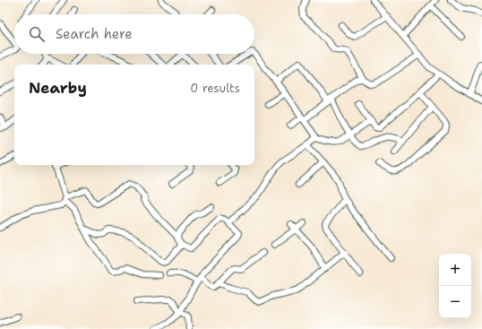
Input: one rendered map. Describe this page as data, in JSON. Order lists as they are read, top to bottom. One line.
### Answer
{"page":{"search":"Search here","heading":["Nearby","0 results"],"map_buttons":["+","−"]}}
